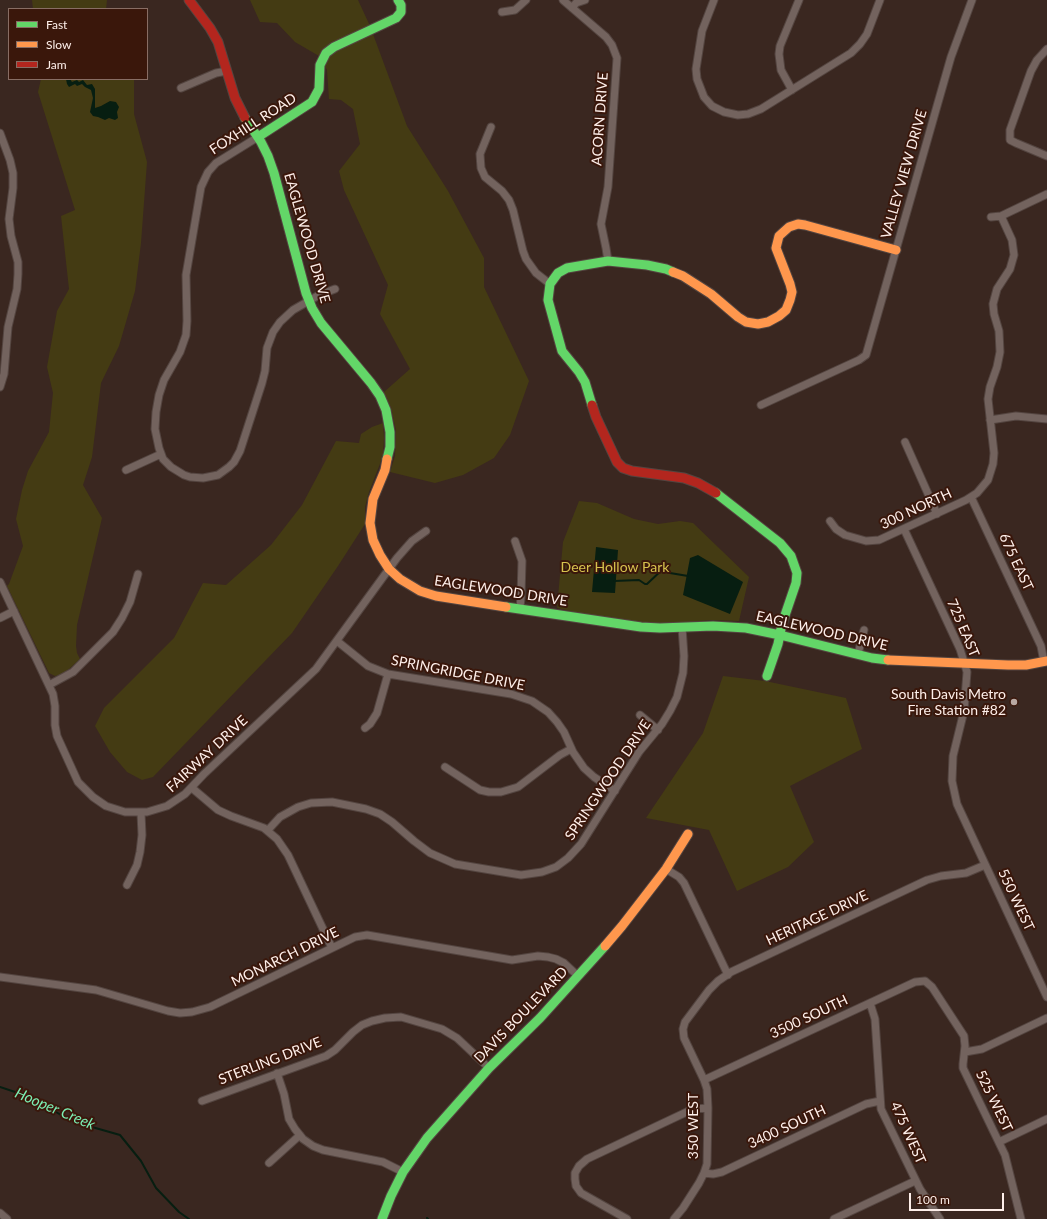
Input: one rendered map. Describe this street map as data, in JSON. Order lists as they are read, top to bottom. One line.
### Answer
{"streets":{"street":["ACORN DRIVE","FOXHILL ROAD","VALLEY VIEW DRIVE","EAGLEWOOD DRIVE","300 NORTH","675 EAST","725 EAST","SPRINGRIDGE DRIVE","FAIRWAY DRIVE","SPRINGWOOD DRIVE","550 WEST","HERITAGE DRIVE","MONARCH DRIVE","DAVIS BOULEVARD","3500 SOUTH","STERLING DRIVE","525 WEST","350 WEST","3400 SOUTH","475 WEST"]},"crossings":[["FOXHILL ROAD","EAGLEWOOD DRIVE"],["EAGLEWOOD DRIVE","675 EAST"],["EAGLEWOOD DRIVE","725 EAST"],["EAGLEWOOD DRIVE","FAIRWAY DRIVE"],["EAGLEWOOD DRIVE","SPRINGWOOD DRIVE"],["300 NORTH","675 EAST"],["300 NORTH","725 EAST"],["725 EAST","550 WEST"],["SPRINGRIDGE DRIVE","FAIRWAY DRIVE"],["SPRINGRIDGE DRIVE","SPRINGWOOD DRIVE"],["550 WEST","HERITAGE DRIVE"],["HERITAGE DRIVE","350 WEST"],["MONARCH DRIVE","DAVIS BOULEVARD"],["DAVIS BOULEVARD","STERLING DRIVE"],["3500 SOUTH","525 WEST"],["3500 SOUTH","350 WEST"],["3500 SOUTH","475 WEST"],["350 WEST","3400 SOUTH"],["3400 SOUTH","475 WEST"]],"water":["Hooper Creek"],"parks":["Deer Hollow Park"],"places":["South Davis Metro Fire Station #82"],"legend":["Fast","Slow","Jam"],"scale_bar":"100 m"}
